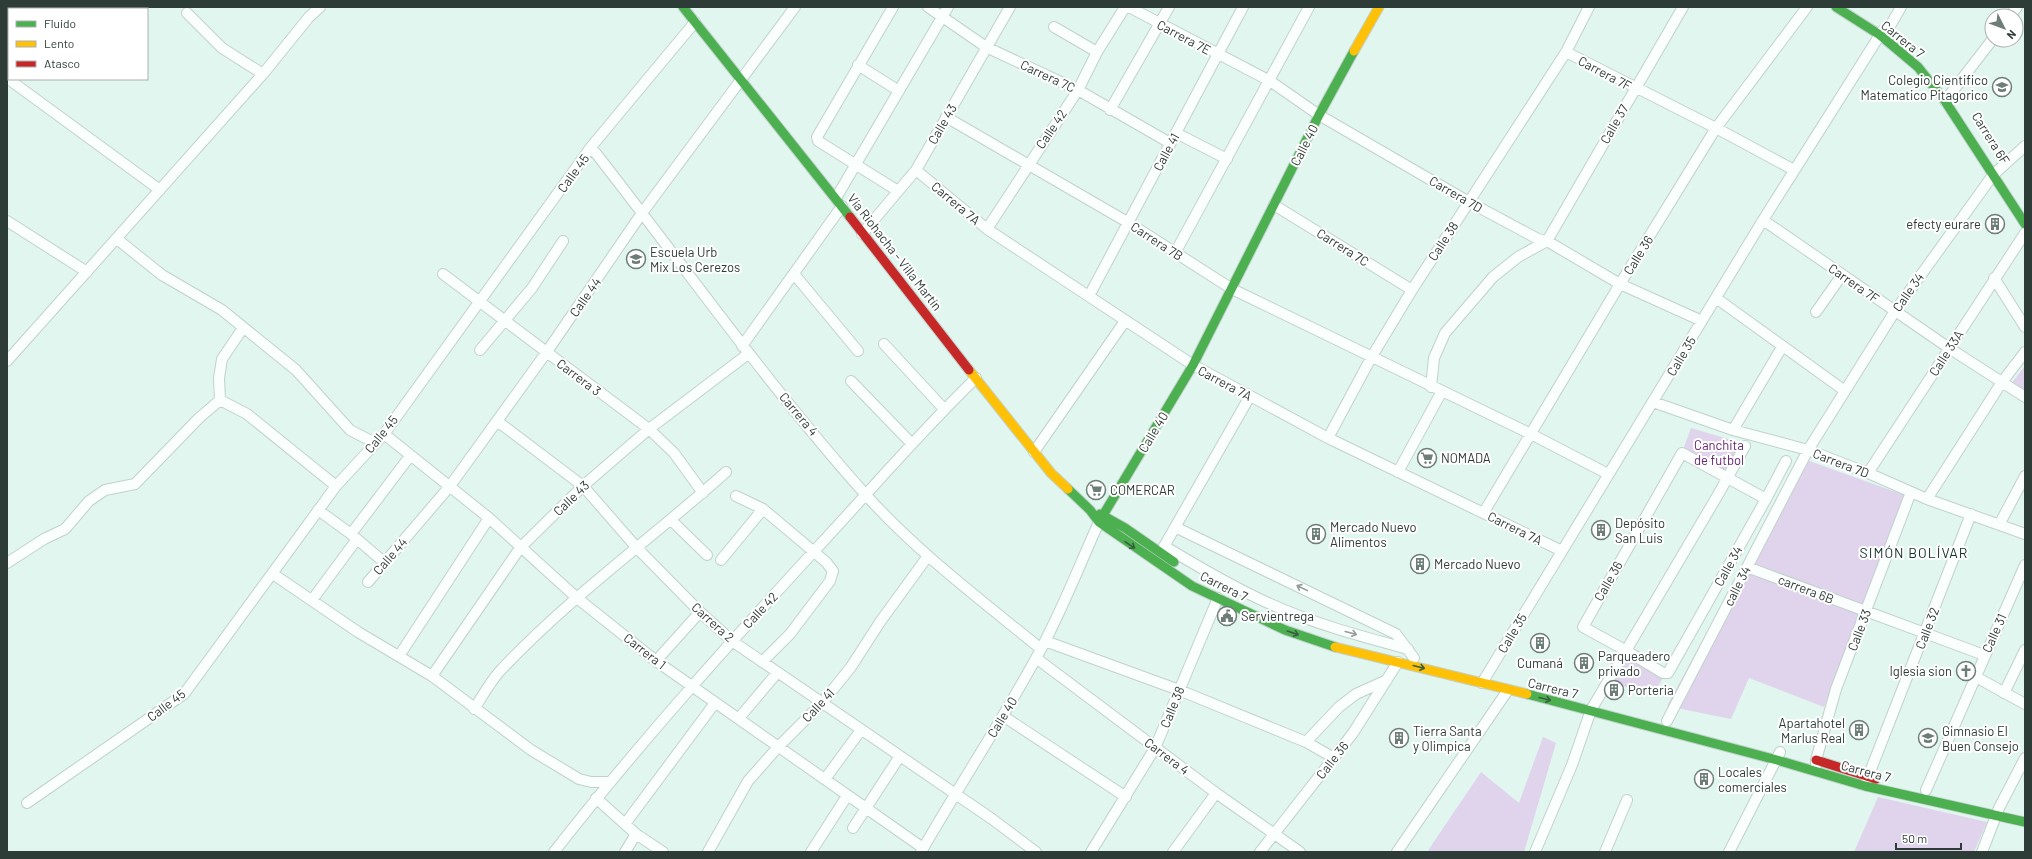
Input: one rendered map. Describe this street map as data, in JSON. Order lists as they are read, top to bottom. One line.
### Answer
{"streets":{"main road":["Carrera 7","Carrera 6F","Calle 40","Vía Riohacha - Villa Martín"],"street":["Carrera 7E","Carrera 7F","Carrera 7C","Calle 43","Calle 37","Calle 42","Calle 41","Calle 45","Carrera 7D","Carrera 7A","Carrera 7B","Calle 38","Calle 36","Calle 34","Calle 44","Calle 33A","Calle 35","Carrera 3","Carrera 4","calle 34","carrera 6B","Carrera 2","Calle 32","Calle 33","Calle 31","Carrera 1"]},"crossings":[["Carrera 7E","Calle 41"],["Carrera 7E","Carrera 7D"],["Carrera 7","Calle 40"],["Carrera 7","Calle 38"],["Carrera 7","Vía Riohacha - Villa Martín"],["Carrera 7","Calle 36"],["Carrera 7","Calle 35"],["Carrera 7","Calle 32"],["Carrera 7","Calle 33"],["Carrera 7","Calle 31"],["Carrera 7F","Calle 37"],["Carrera 7F","Calle 38"],["Carrera 7F","Calle 36"],["Carrera 7F","Calle 34"],["Carrera 7F","Calle 33A"],["Carrera 7F","Calle 35"],["Carrera 7C","Calle 43"],["Carrera 7C","Calle 42"],["Carrera 7C","Calle 40"],["Carrera 7C","Calle 41"],["Carrera 7C","Calle 38"],["Calle 43","Carrera 7A"],["Calle 43","Carrera 7B"],["Calle 43","Vía Riohacha - Villa Martín"],["Calle 43","Carrera 3"],["Calle 43","Carrera 4"],["Calle 43","Carrera 2"],["Calle 43","Carrera 1"],["Calle 37","Carrera 7D"],["Calle 42","Carrera 7A"],["Calle 42","Carrera 7B"],["Calle 42","Vía Riohacha - Villa Martín"],["Calle 42","Carrera 4"],["Calle 42","Carrera 2"],["Calle 42","Carrera 1"],["Carrera 6F","Calle 34"],["Calle 40","Carrera 7D"],["Calle 40","Carrera 7A"],["Calle 40","Carrera 7B"],["Calle 40","Vía Riohacha - Villa Martín"],["Calle 40","Carrera 4"],["Calle 40","Carrera 2"],["Calle 40","Carrera 1"],["Calle 41","Carrera 7D"],["Calle 41","Carrera 7A"],["Calle 41","Carrera 7B"],["Calle 41","Carrera 4"],["Calle 41","Carrera 2"],["Calle 41","Carrera 1"],["Calle 45","Vía Riohacha - Villa Martín"],["Calle 45","Carrera 3"],["Calle 45","Carrera 4"],["Calle 45","Carrera 1"],["Carrera 7D","Calle 38"],["Carrera 7D","Calle 36"],["Carrera 7D","Calle 34"],["Carrera 7D","Calle 33A"],["Carrera 7D","Calle 35"],["Carrera 7D","calle 34"],["Carrera 7D","Calle 32"],["Carrera 7D","Calle 33"],["Carrera 7A","Calle 38"],["Carrera 7A","Calle 36"],["Carrera 7A","Calle 35"],["Carrera 7B","Calle 38"],["Carrera 7B","Calle 36"],["Carrera 7B","Calle 35"],["Calle 38","Carrera 4"],["Vía Riohacha - Villa Martín","Calle 44"],["Calle 36","Calle 34"],["Calle 36","Carrera 4"],["Calle 34","calle 34"],["Calle 44","Carrera 3"],["Calle 44","Carrera 4"],["Calle 44","Carrera 2"],["Calle 44","Carrera 1"],["calle 34","carrera 6B"],["carrera 6B","Calle 33"]],"districts":["SIMÓN BOLÍVAR"],"parks":["Canchita de futbol"],"places":{"school or university":["Colegio Cientifico Matematico Pitagorico","Escuela Urb Mix Los Cerezos","Gimnasio El Buen Consejo"],"building":["efecty eurare","Depósito San Luis","Mercado Nuevo Alimentos","Mercado Nuevo","Cumaná","Parqueadero privado","Porteria","Apartahotel Marlus Real","Tierra Santa y Olimpica","Locales comerciales"],"supermarket":["NOMADA","COMERCAR"],"public building":["Servientrega"],"church":["Iglesia sion"]},"legend":["Fluido","Lento","Atasco"],"scale_bar":"50 m","north":"bottom right"}
